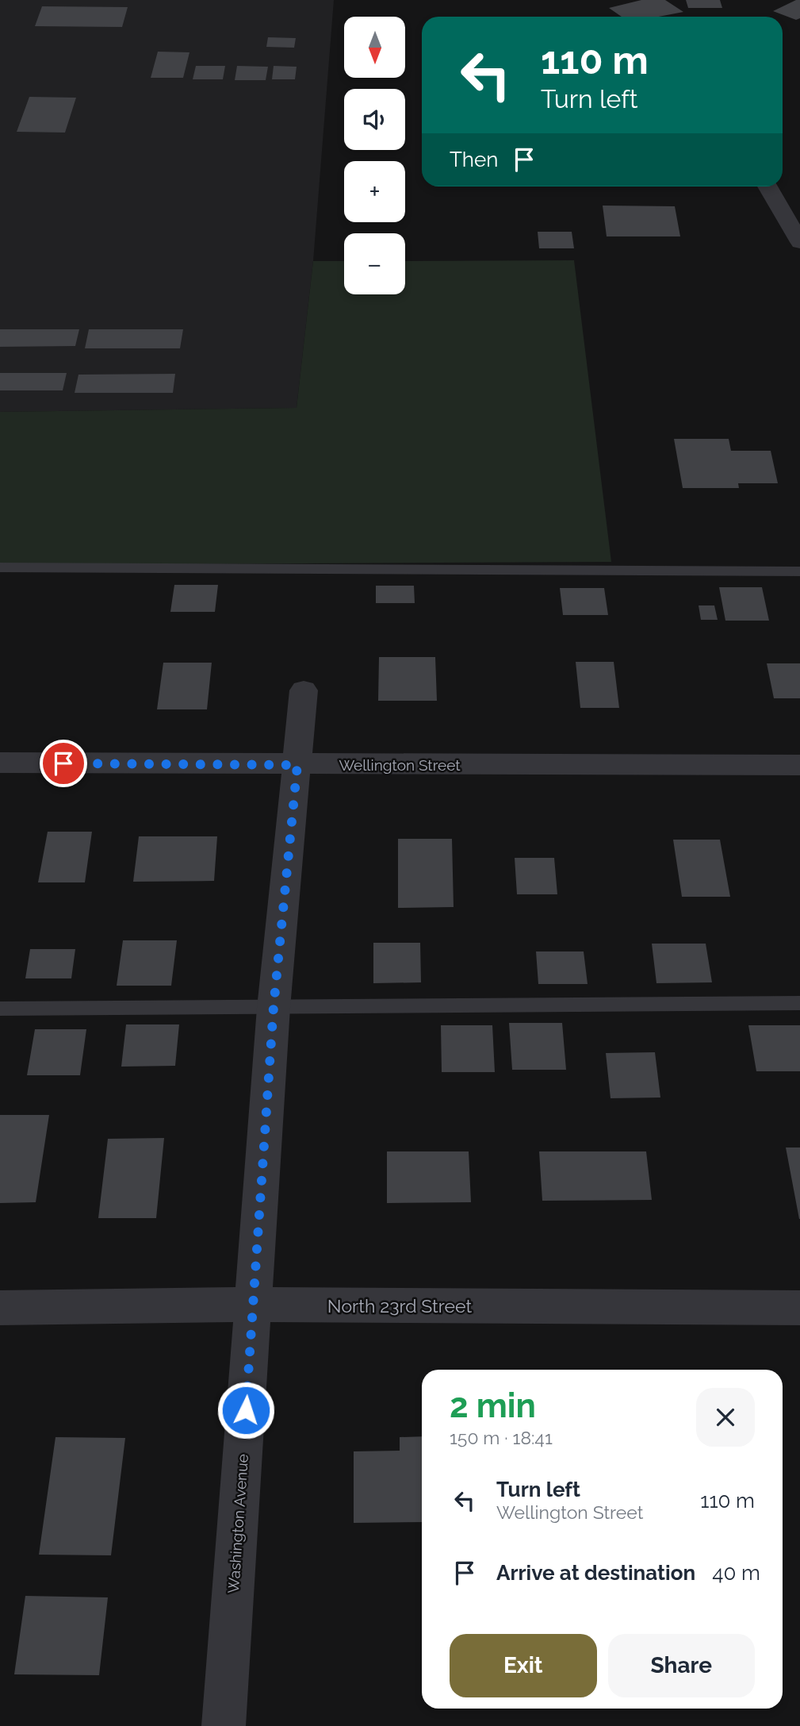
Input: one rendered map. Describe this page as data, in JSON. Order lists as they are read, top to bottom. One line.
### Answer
{"streets":{"street":["Wellington Street","North 23rd Street","Washington Avenue"]},"crossings":[["Wellington Street","Washington Avenue"],["North 23rd Street","Washington Avenue"]],"north":"bottom","page":{"map_buttons":["+","−"],"turn":["110 m","Turn left"],"then":"Then","heading":["2 min","150 m · 18:41"],"list":[{"name":"Turn left","note":"Wellington Street","value":"110 m"},{"name":"Arrive at destination","value":"40 m"}],"buttons":["Exit","Share"]}}
